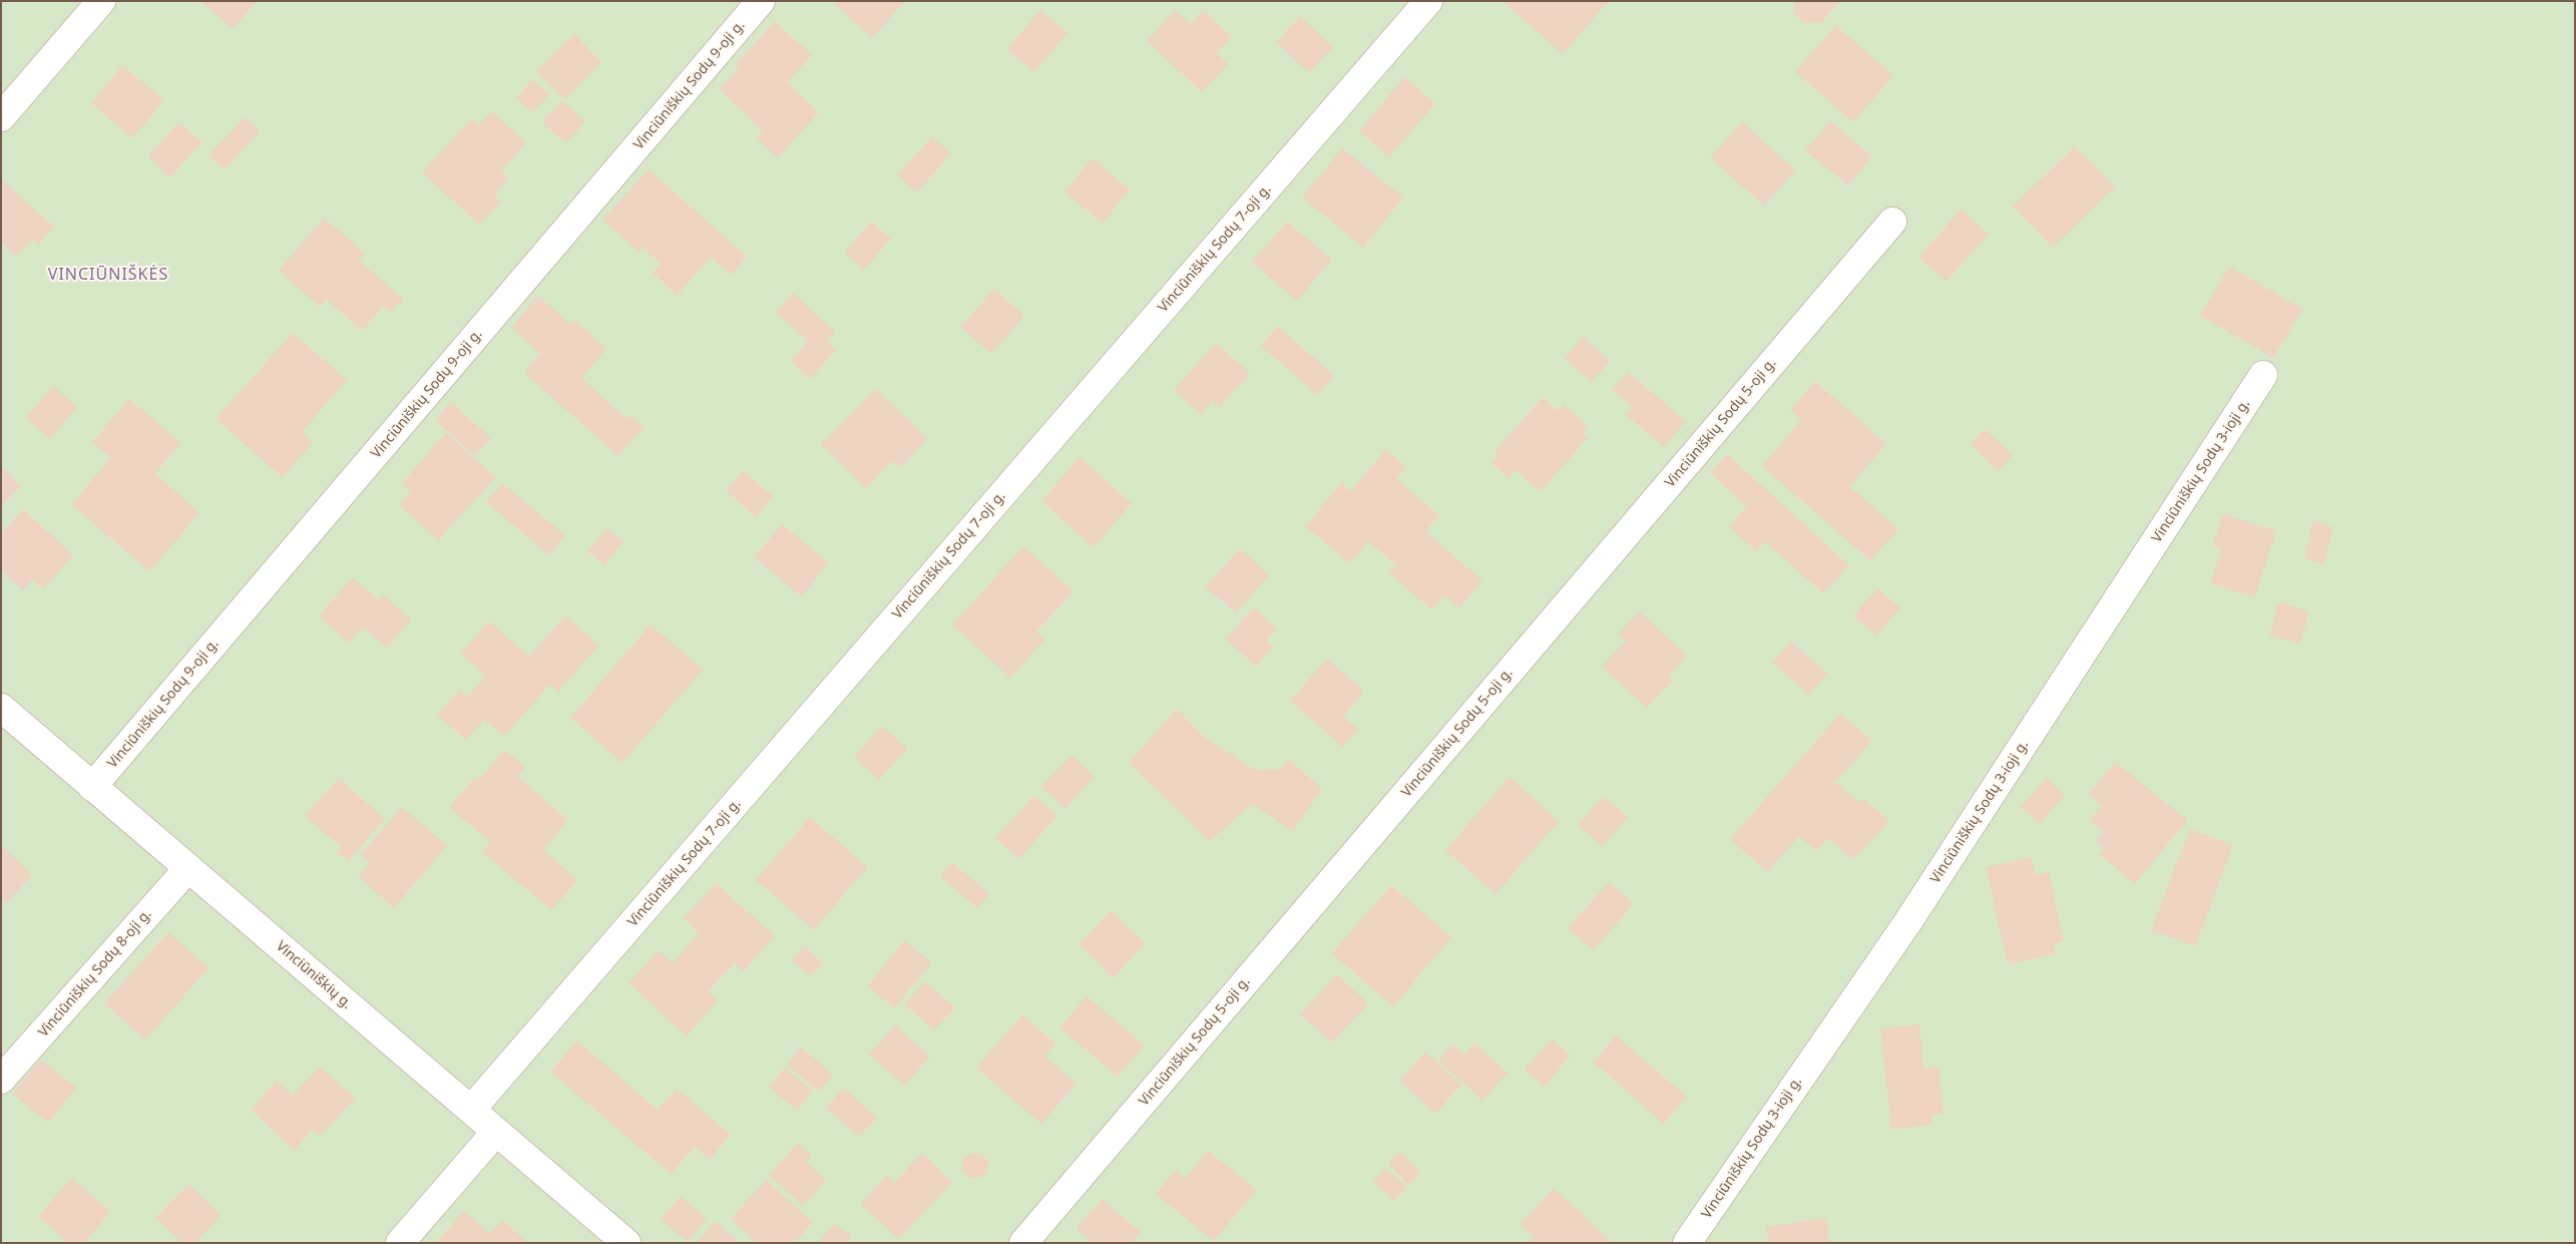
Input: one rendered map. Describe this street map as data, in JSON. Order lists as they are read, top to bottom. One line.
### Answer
{"streets":{"street":["Vinciūniškių Sodų 9-oji g.","Vinciūniškių Sodų 7-oji g.","Vinciūniškių Sodų 5-oji g.","Vinciūniškių Sodų 3-ioji g.","Vinciūniškių Sodų 8-oji g.","Vinciūniškių g."]},"crossings":[["Vinciūniškių Sodų 9-oji g.","Vinciūniškių g."],["Vinciūniškių Sodų 7-oji g.","Vinciūniškių g."],["Vinciūniškių Sodų 8-oji g.","Vinciūniškių g."]],"districts":["VINCIŪNIŠKĖS"]}
